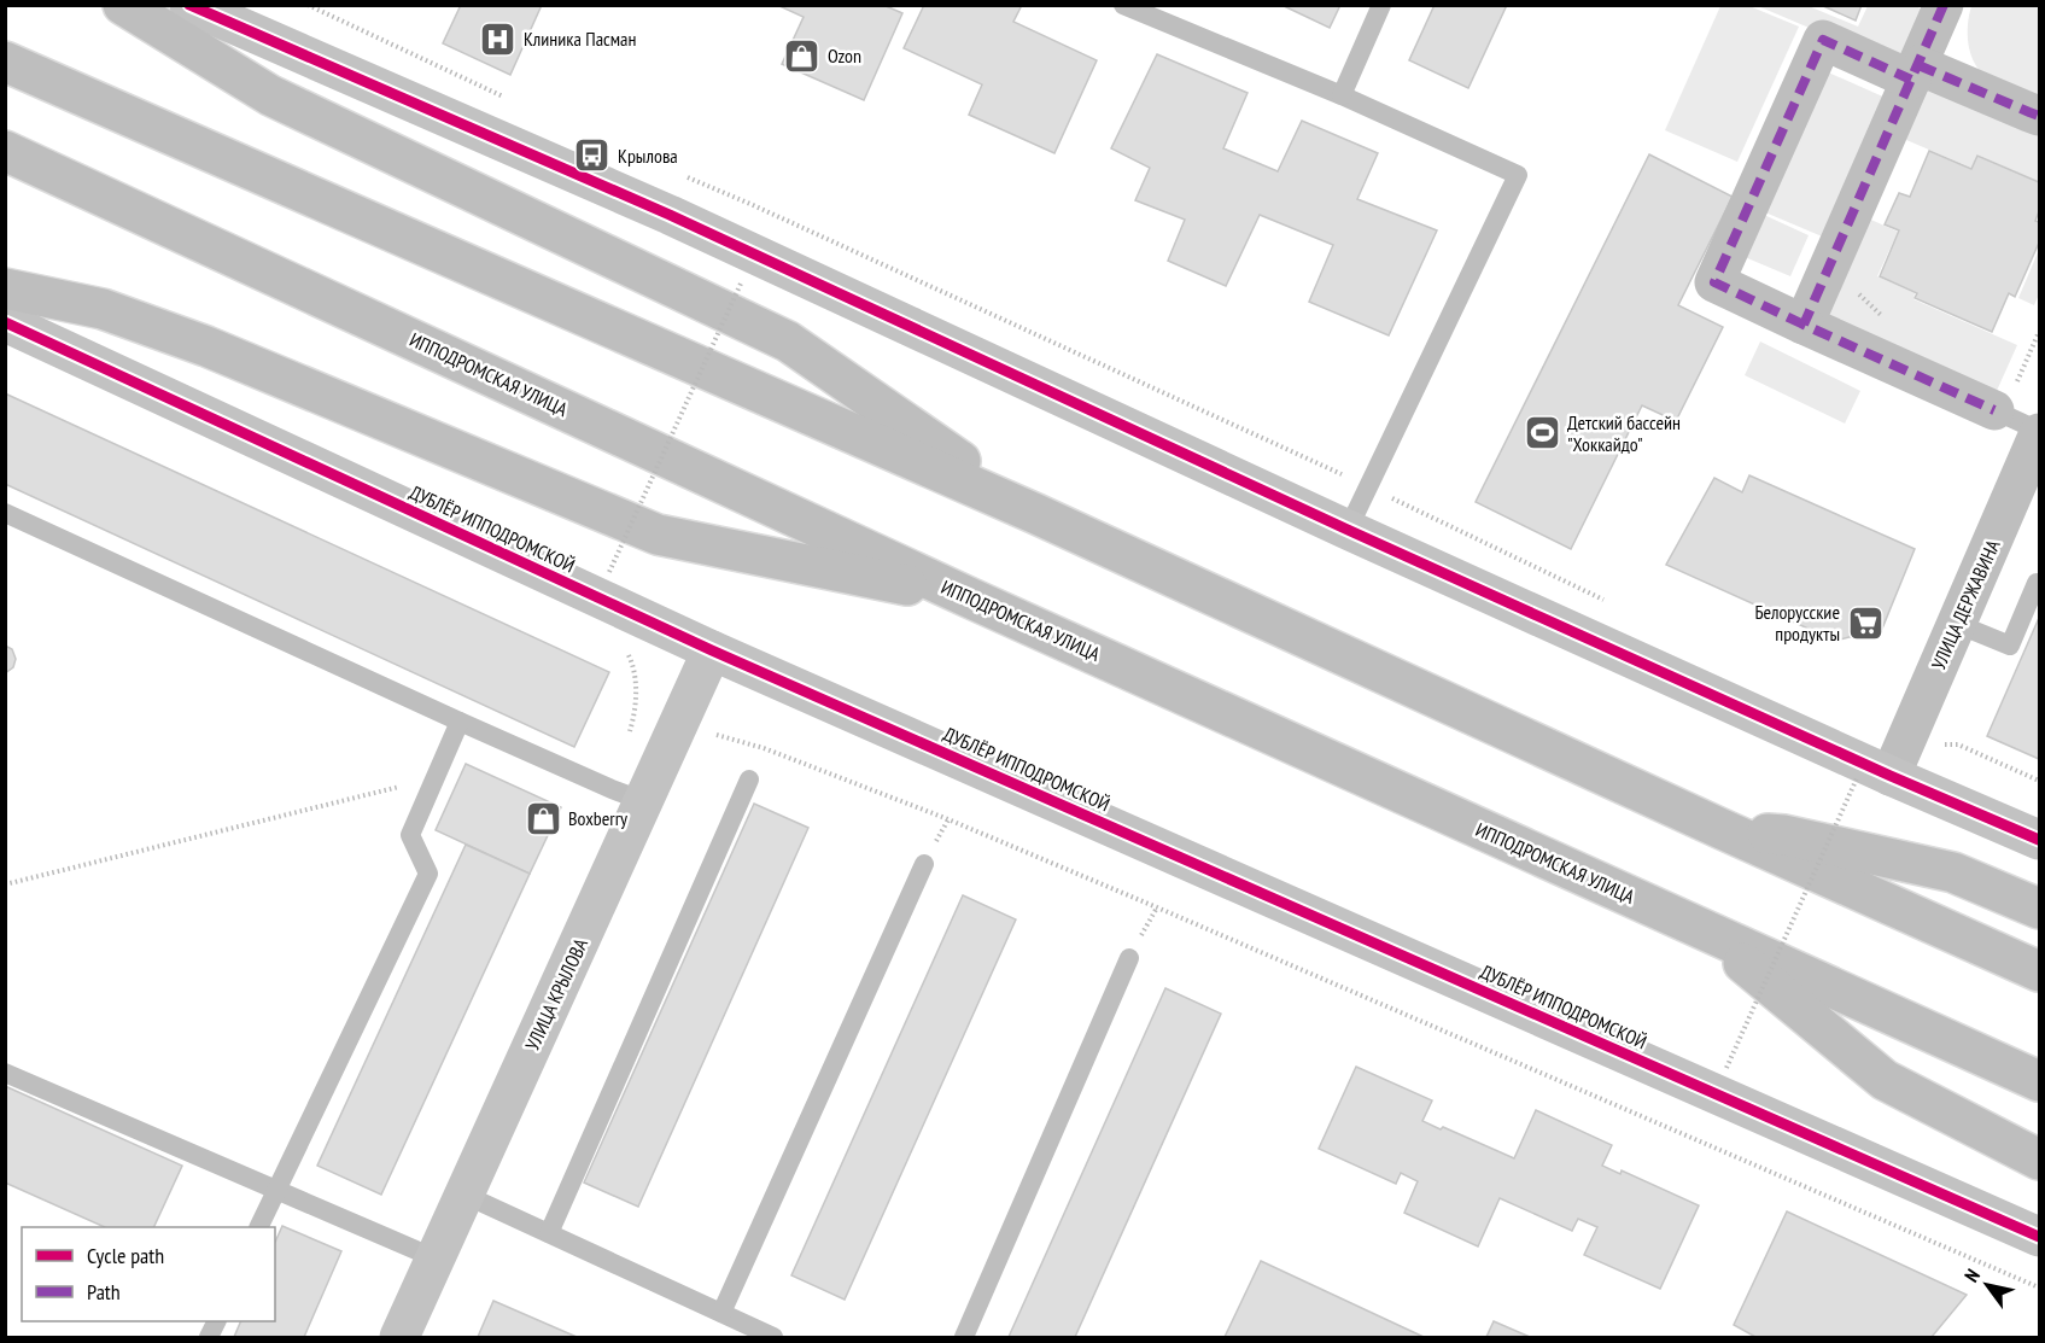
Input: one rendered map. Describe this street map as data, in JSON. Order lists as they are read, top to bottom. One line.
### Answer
{"streets":{"main road":["ИППОДРОМСКАЯ УЛИЦА","УЛИЦА ДЕРЖАВИНА"],"street":["ДУБЛЁР ИППОДРОМСКОЙ","УЛИЦА КРЫЛОВА"]},"crossings":[["ДУБЛЁР ИППОДРОМСКОЙ","УЛИЦА КРЫЛОВА"]],"places":{"hospital":["Клиника Пасман"],"shop":["Ozon","Boxberry"],"bus stop":["Крылова"],"sports":["Детский бассейн \"Хоккайдо\""],"supermarket":["Белорусские продукты"]},"legend":["Cycle path","Path"],"north":"top left"}
